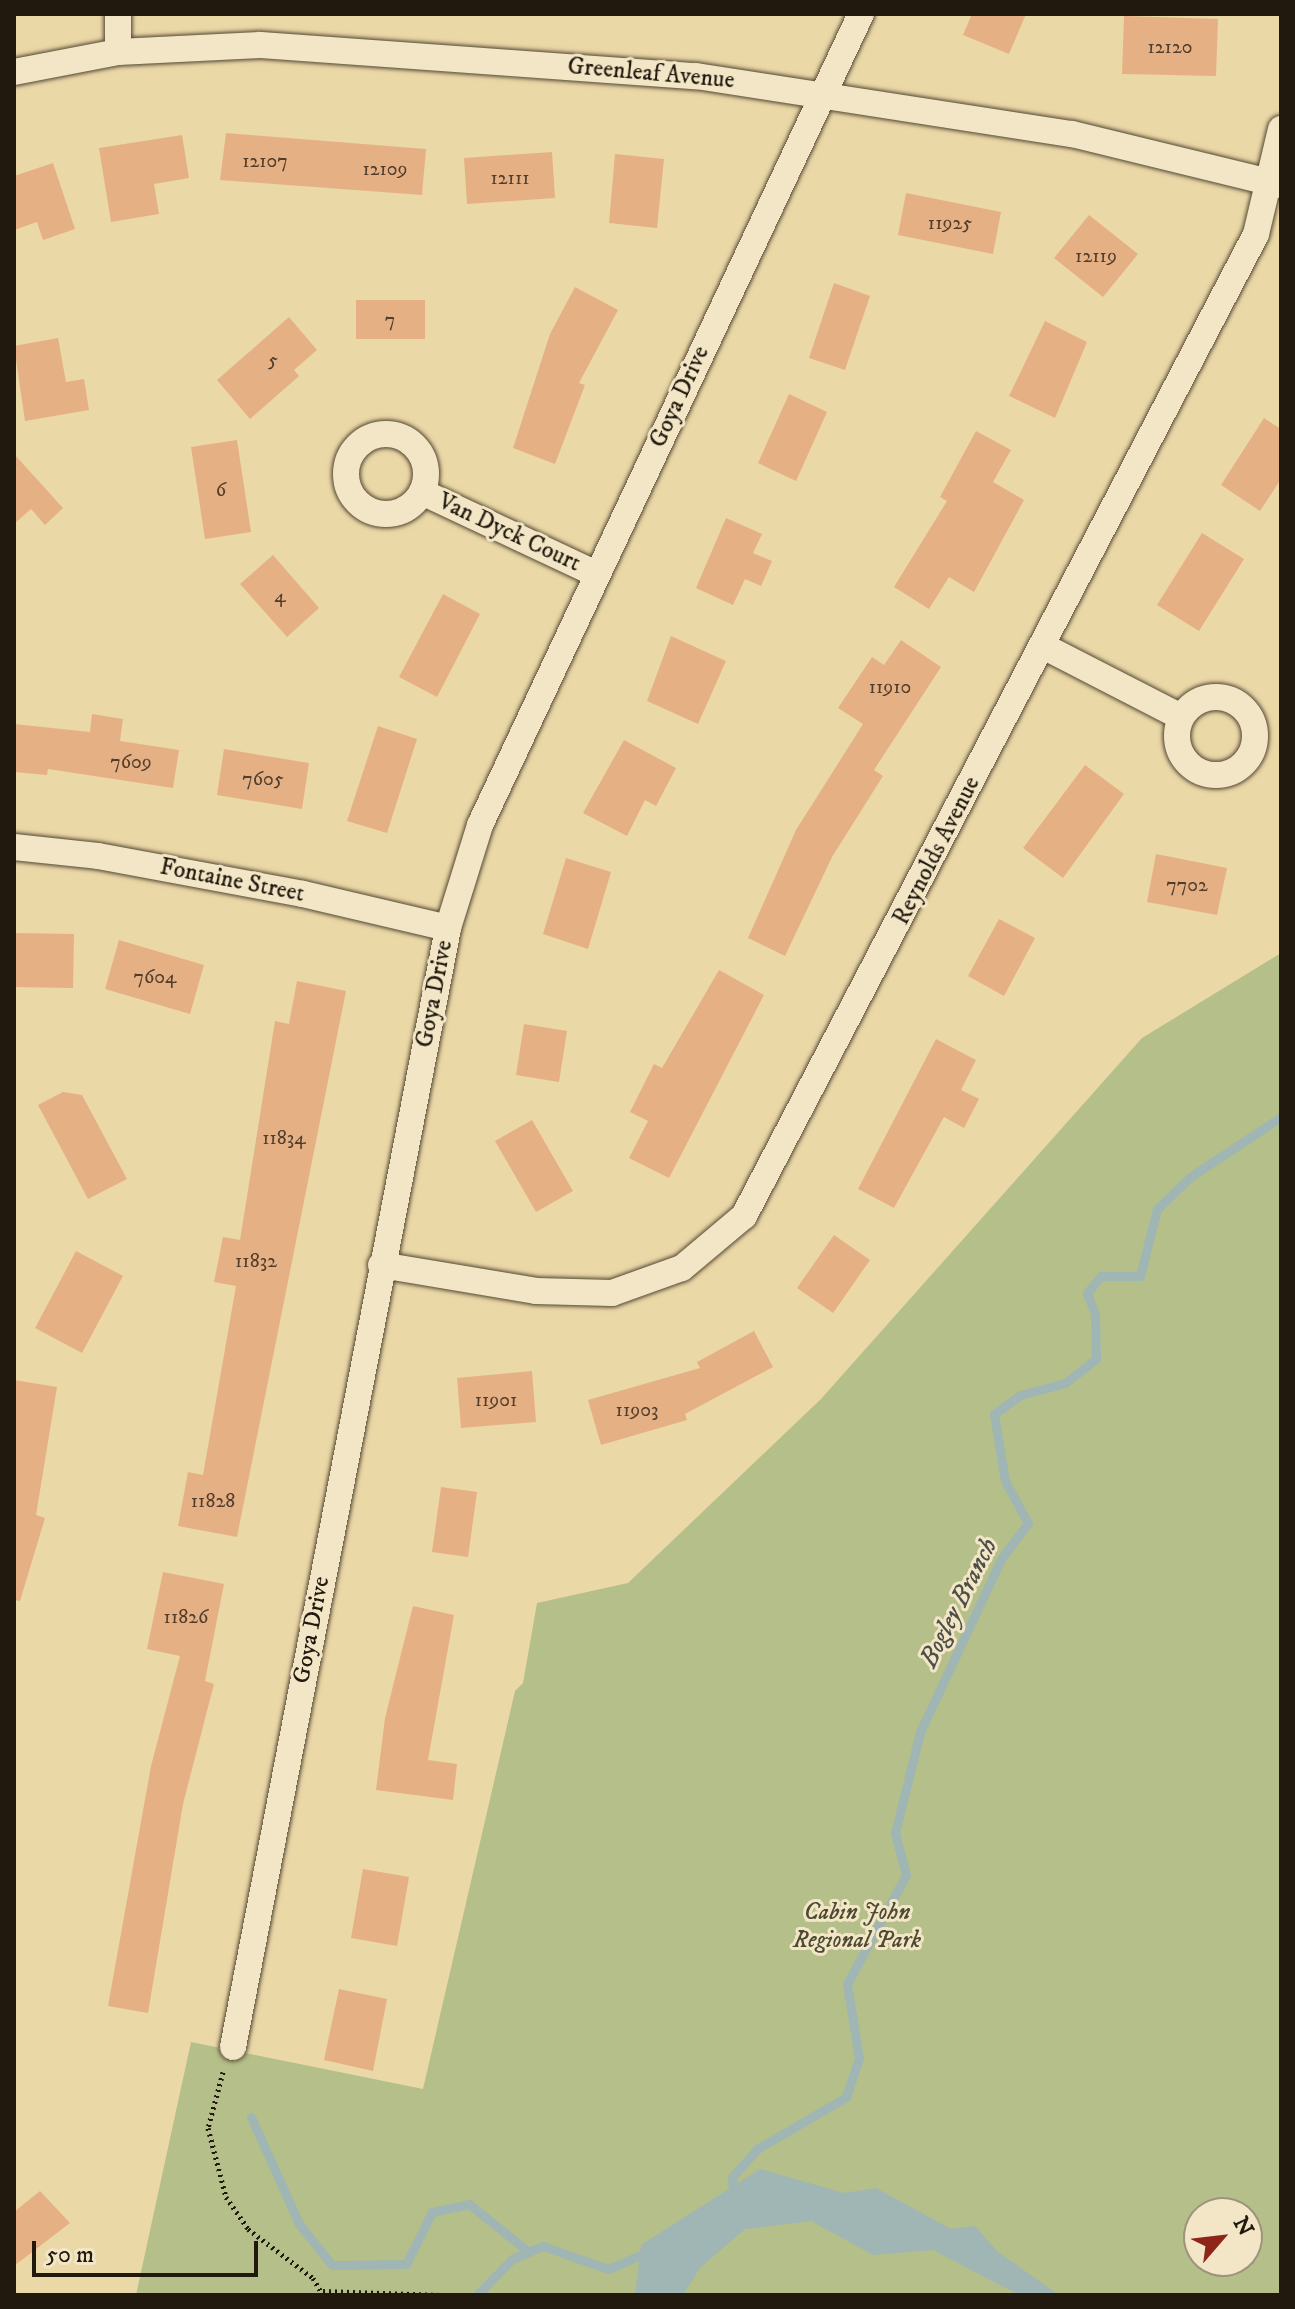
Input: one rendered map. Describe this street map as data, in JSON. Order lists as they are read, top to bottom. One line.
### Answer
{"streets":{"street":["Greenleaf Avenue","Goya Drive","Van Dyck Court","Reynolds Avenue","Fontaine Street"]},"crossings":[["Greenleaf Avenue","Goya Drive"],["Greenleaf Avenue","Reynolds Avenue"],["Goya Drive","Van Dyck Court"],["Goya Drive","Reynolds Avenue"],["Goya Drive","Fontaine Street"]],"water":["Bogley Branch"],"parks":["Cabin John Regional Park"],"house_numbers":["12120","12107","12109","12111","11925","12119","7","5","6","4","11910","7609","7605","7702","7604","11834","11832","11901","11903","11828","11826"],"scale_bar":"50 m","north":"top right"}
